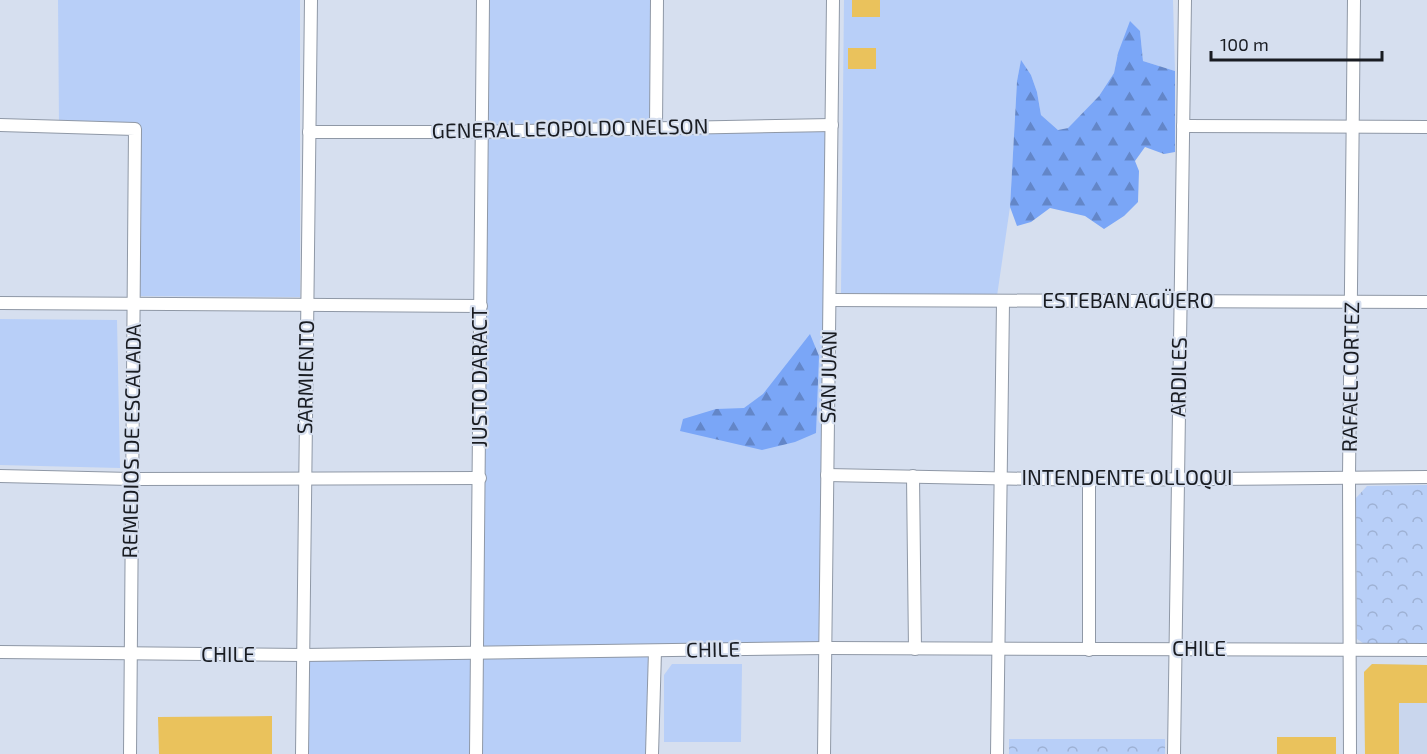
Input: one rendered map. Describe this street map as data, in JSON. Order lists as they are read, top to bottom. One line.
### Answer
{"streets":{"street":["GENERAL LEOPOLDO NELSON","ESTEBAN AGÜERO","SARMIENTO","JUSTO DARACT","SAN JUAN","ARDILES","RAFAEL CORTEZ","REMEDIOS DE ESCALADA","INTENDENTE OLLOQUI","CHILE"]},"crossings":[["GENERAL LEOPOLDO NELSON","SARMIENTO"],["GENERAL LEOPOLDO NELSON","JUSTO DARACT"],["GENERAL LEOPOLDO NELSON","SAN JUAN"],["ESTEBAN AGÜERO","SAN JUAN"],["ESTEBAN AGÜERO","ARDILES"],["ESTEBAN AGÜERO","RAFAEL CORTEZ"],["SARMIENTO","CHILE"],["JUSTO DARACT","CHILE"],["SAN JUAN","INTENDENTE OLLOQUI"],["SAN JUAN","CHILE"],["ARDILES","INTENDENTE OLLOQUI"],["ARDILES","CHILE"],["RAFAEL CORTEZ","INTENDENTE OLLOQUI"],["RAFAEL CORTEZ","CHILE"],["REMEDIOS DE ESCALADA","CHILE"]],"scale_bar":"100 m"}
